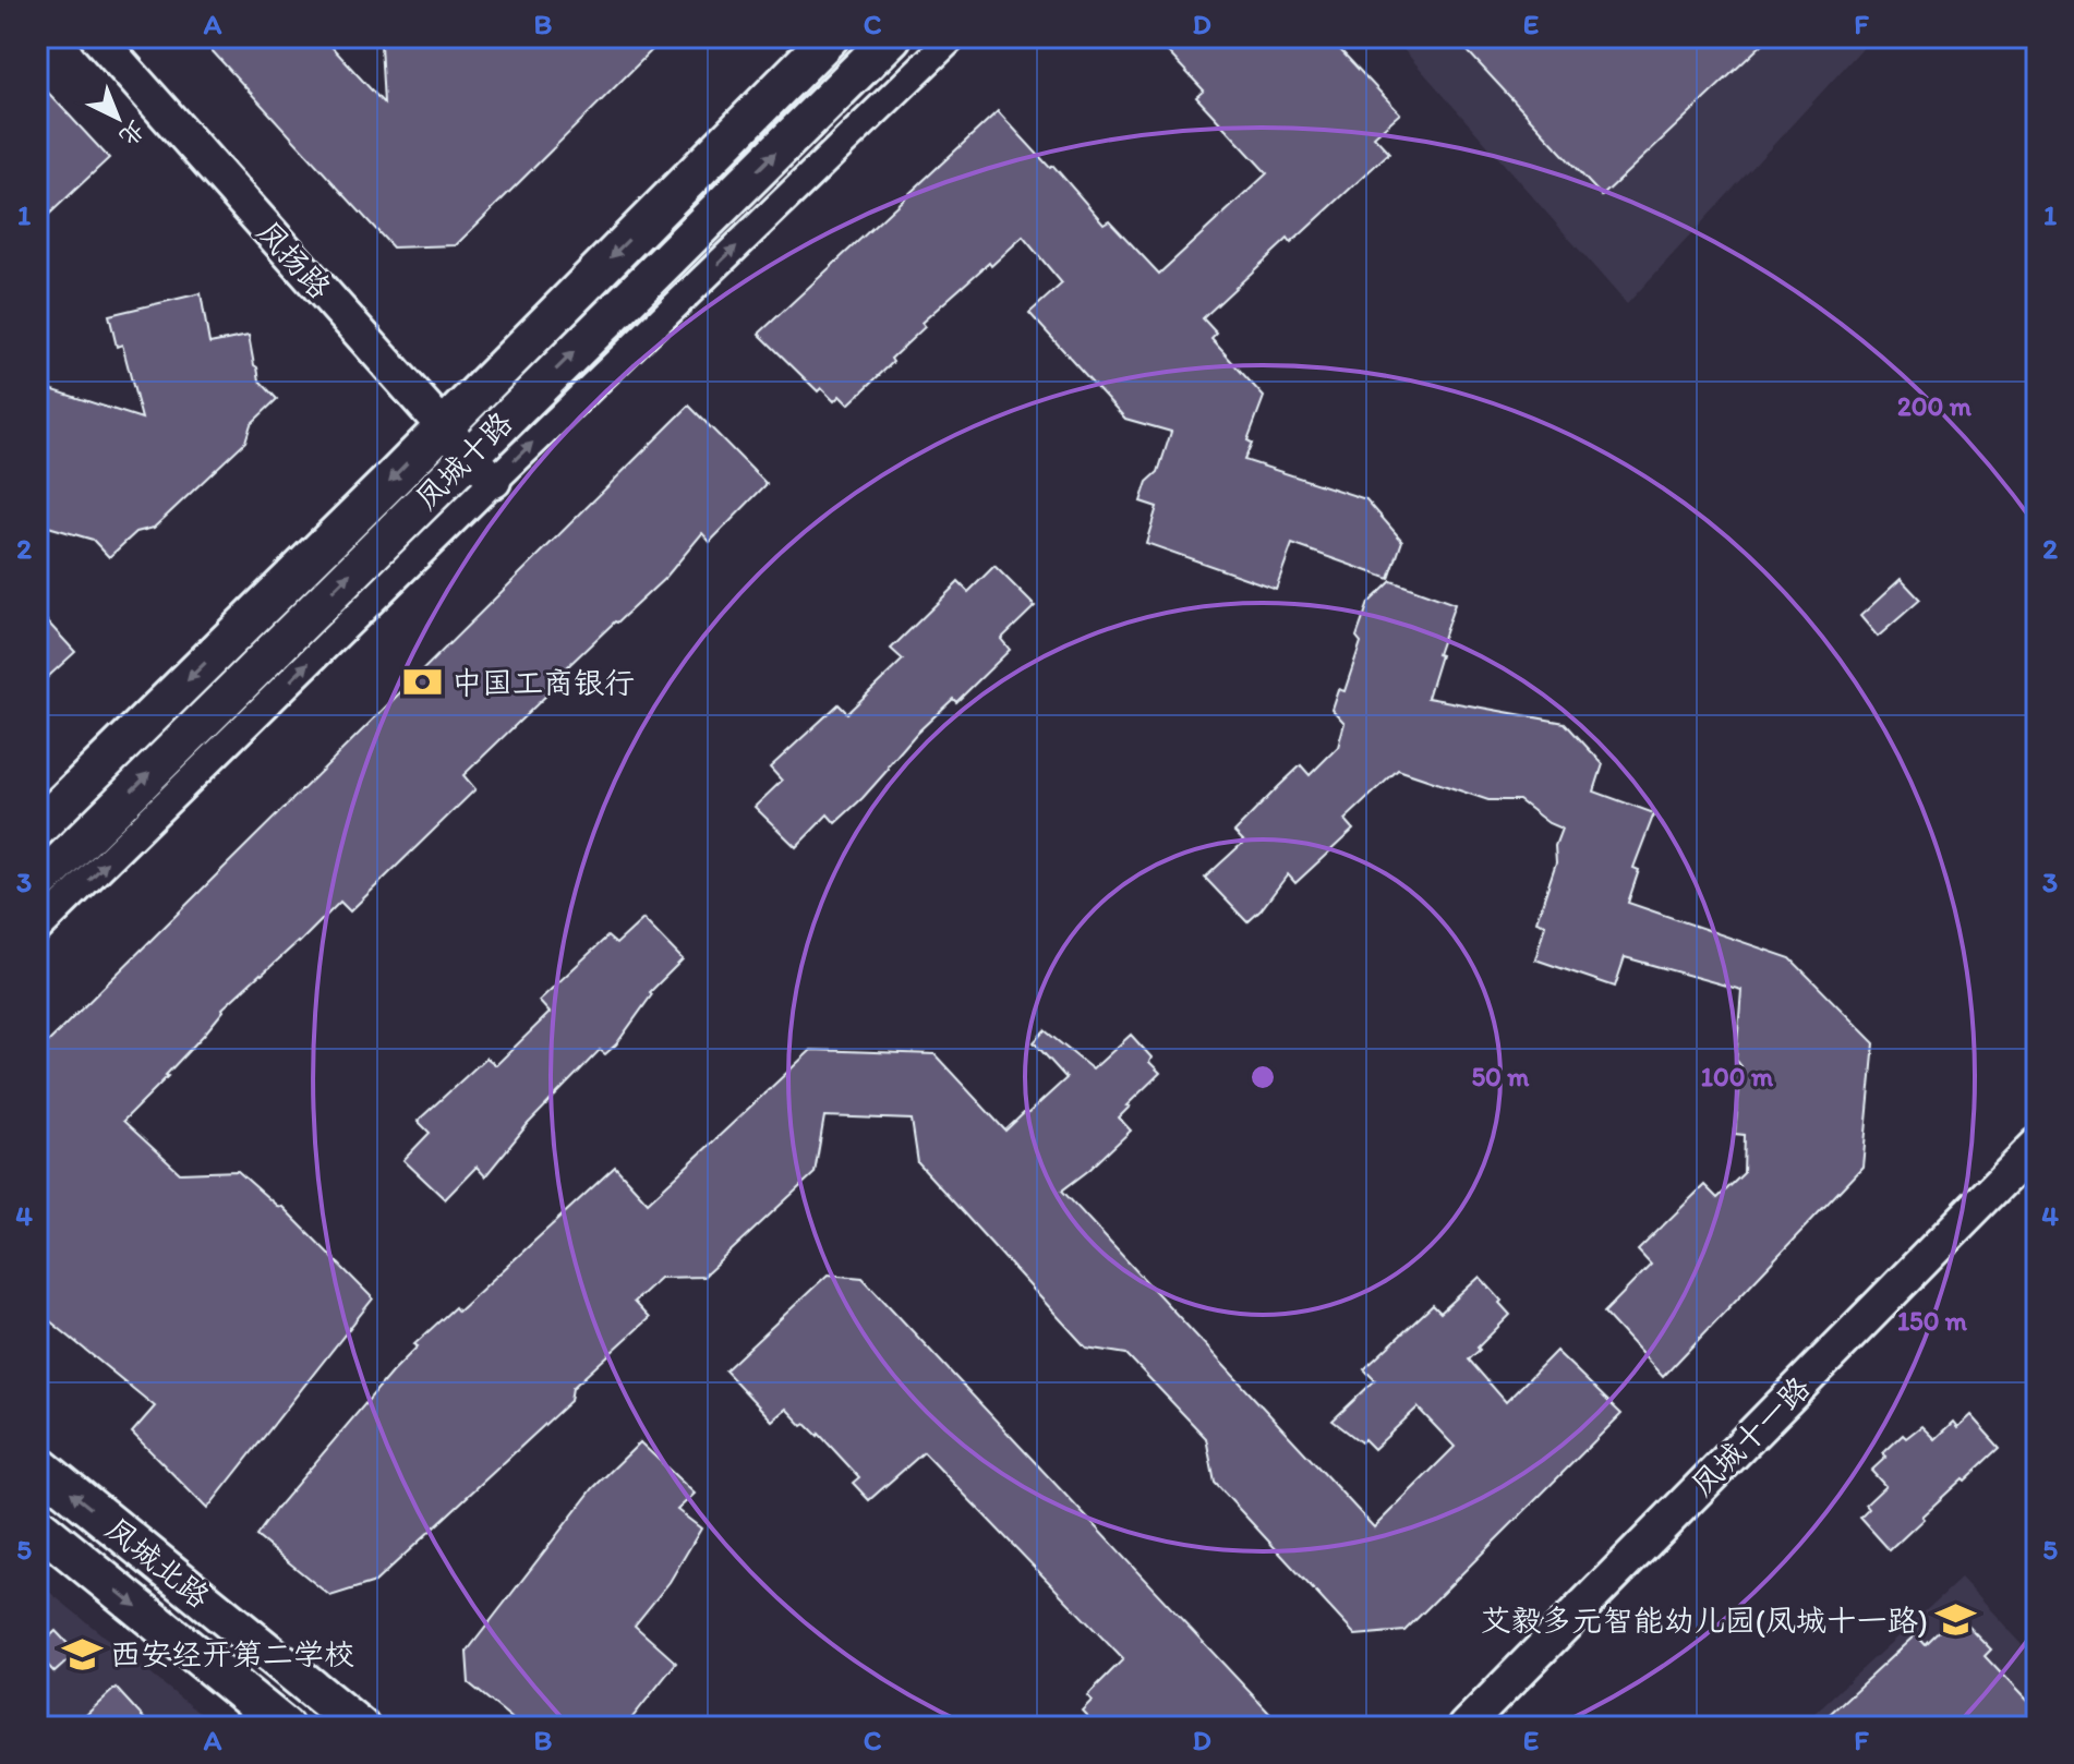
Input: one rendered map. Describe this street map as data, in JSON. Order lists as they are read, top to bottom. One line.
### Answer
{"streets":{"main road":["凤城十路","凤城北路"],"street":["凤扬路","凤城十一路"]},"crossings":[["凤扬路","凤城十路"]],"places":{"bank":["中国工商银行"],"school or university":["艾毅多元智能幼儿园(凤城十一路)","西安经开第二学校"]},"north":"bottom right","grid":{"columns":["A","B","C","D","E","F"],"rows":["1","2","3","4","5"]},"rings":["200 m","50 m","100 m","150 m"]}
